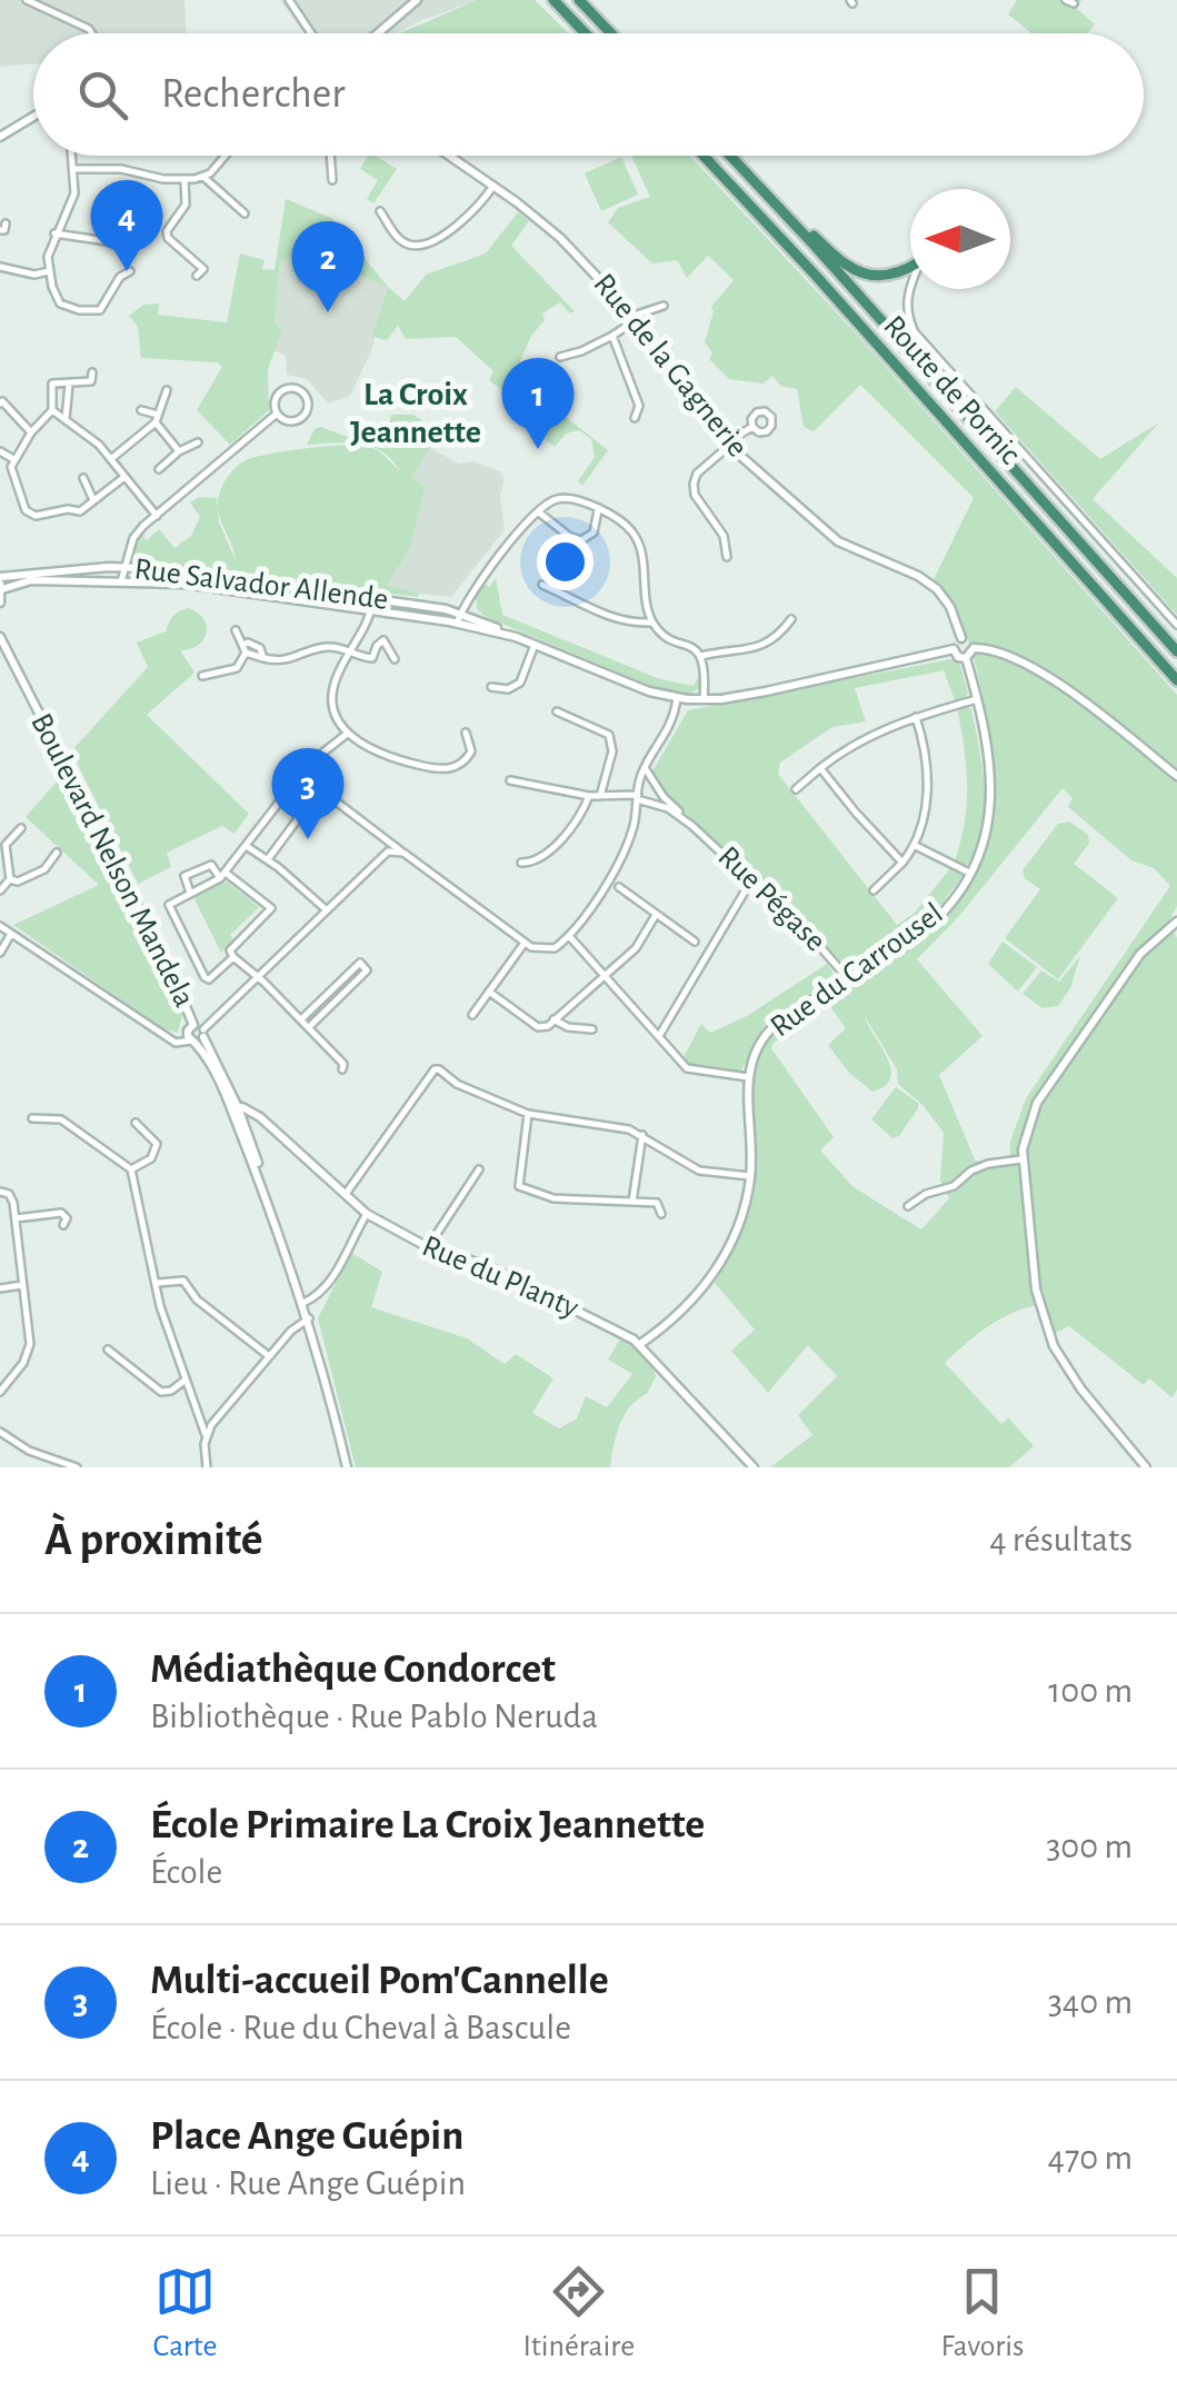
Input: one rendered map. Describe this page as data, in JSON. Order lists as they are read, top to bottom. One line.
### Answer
{"streets":{"highway":["Route de Pornic"],"street":["Rue de la Gagnerie","Rue Salvador Allende","Boulevard Nelson Mandela","Rue Pégase","Rue du Carrousel","Rue du Planty"]},"crossings":[["Rue de la Gagnerie","Rue Salvador Allende"],["Rue de la Gagnerie","Rue du Carrousel"],["Rue Salvador Allende","Rue du Carrousel"],["Boulevard Nelson Mandela","Rue du Planty"],["Rue Pégase","Rue du Carrousel"],["Rue du Carrousel","Rue du Planty"]],"districts":["La Croix Jeannette"],"north":"left","page":{"search":"Rechercher","pins":["4","2","1","3"],"heading":["À proximité","4 résultats"],"list":[{"mark":"1","name":"Médiathèque Condorcet","note":"Bibliothèque · Rue Pablo Neruda","value":"100 m"},{"mark":"2","name":"École Primaire La Croix Jeannette","note":"École","value":"300 m"},{"mark":"3","name":"Multi-accueil Pom'Cannelle","note":"École · Rue du Cheval à Bascule","value":"340 m"},{"mark":"4","name":"Place Ange Guépin","note":"Lieu · Rue Ange Guépin","value":"470 m"}],"nav":["Carte","Itinéraire","Favoris"]}}
